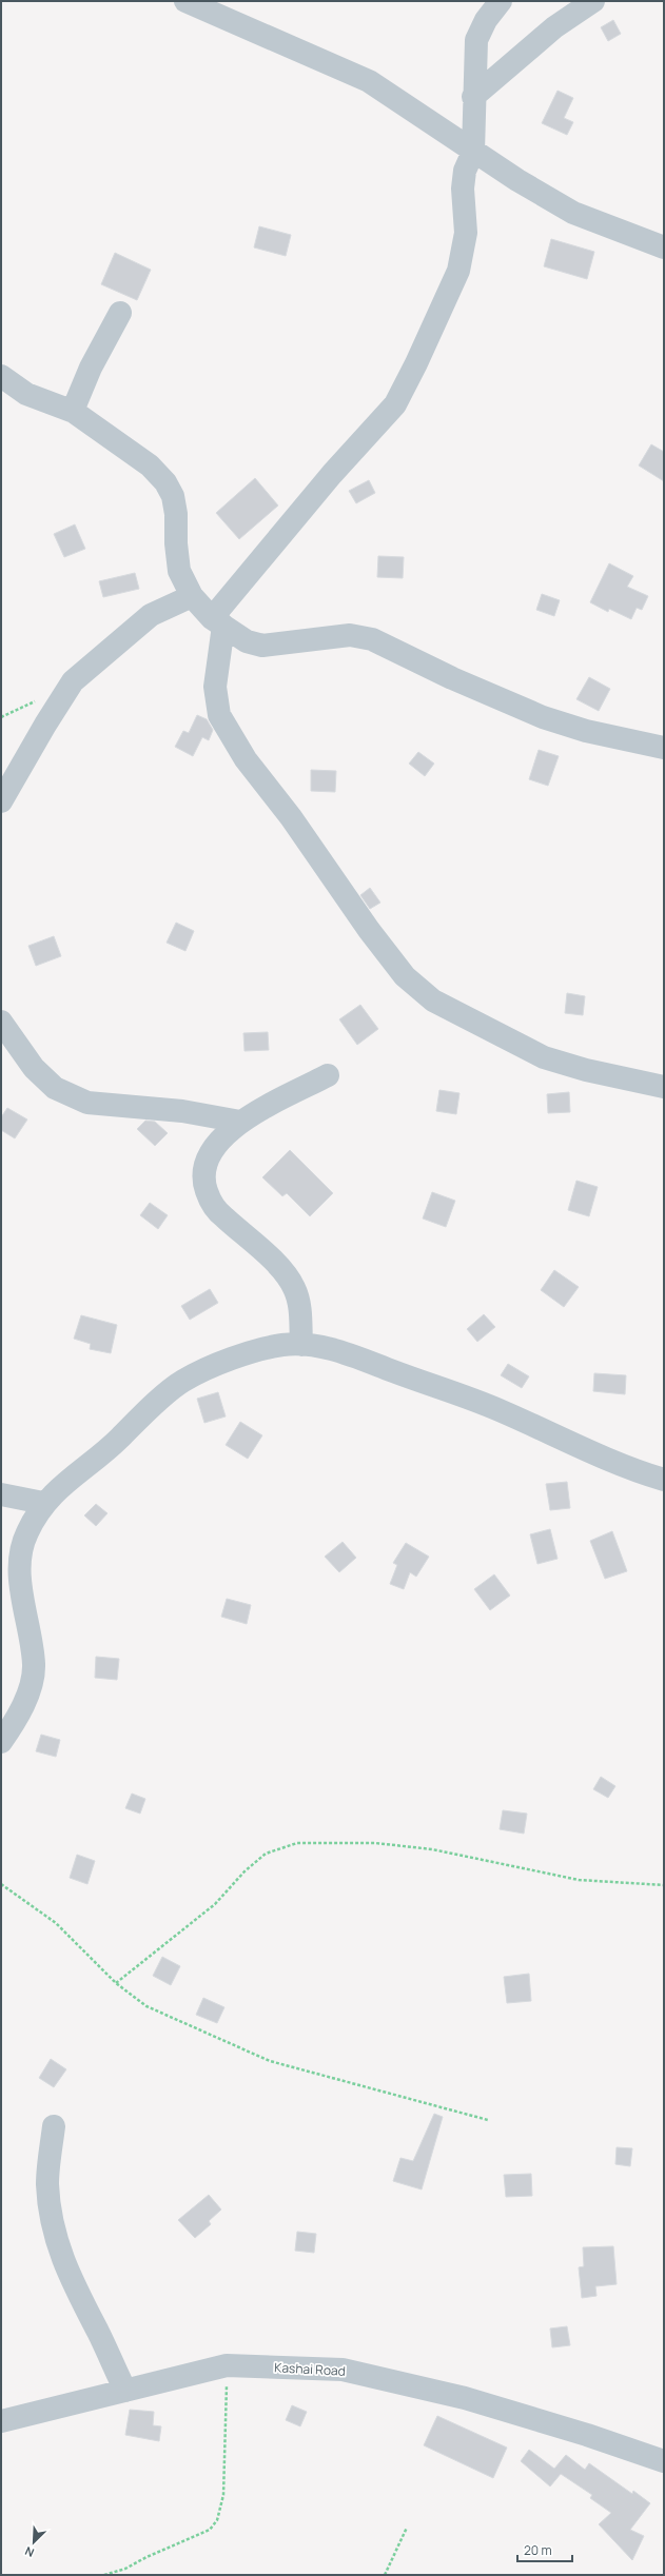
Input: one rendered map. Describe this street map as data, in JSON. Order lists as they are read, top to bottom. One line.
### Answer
{"streets":{"street":["Kashai Road"]},"scale_bar":"20 m","north":"bottom left"}
